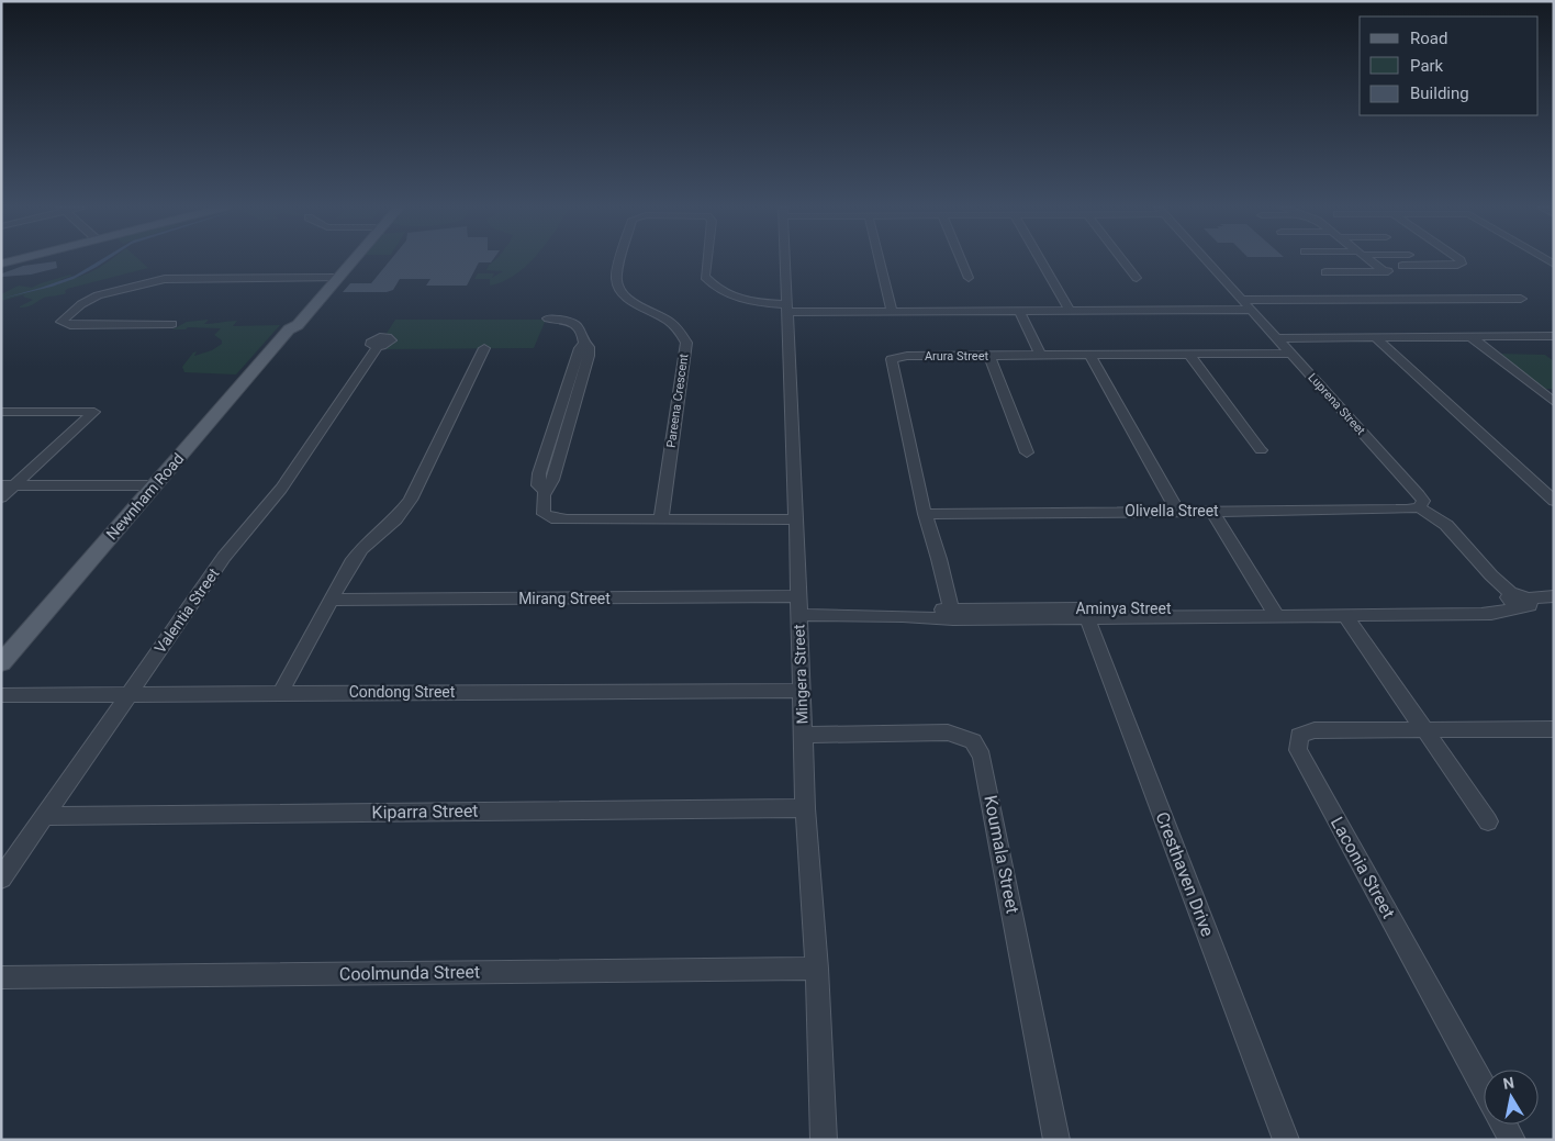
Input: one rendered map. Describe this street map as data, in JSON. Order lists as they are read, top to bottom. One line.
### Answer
{"streets":{"main road":["Newnham Road"],"street":["Arura Street","Pareena Crescent","Luprena Street","Olivella Street","Mirang Street","Aminya Street","Valentia Street","Mingera Street","Condong Street","Kiparra Street","Koumala Street","Laconia Street","Cresthaven Drive","Coolmunda Street"]},"crossings":[["Arura Street","Luprena Street"],["Arura Street","Olivella Street"],["Arura Street","Aminya Street"],["Pareena Crescent","Mingera Street"],["Luprena Street","Olivella Street"],["Mirang Street","Mingera Street"],["Aminya Street","Mingera Street"],["Aminya Street","Cresthaven Drive"],["Valentia Street","Condong Street"],["Valentia Street","Kiparra Street"],["Mingera Street","Condong Street"],["Mingera Street","Kiparra Street"],["Mingera Street","Koumala Street"],["Mingera Street","Coolmunda Street"]],"legend":["Road","Park","Building"],"north":"top"}
